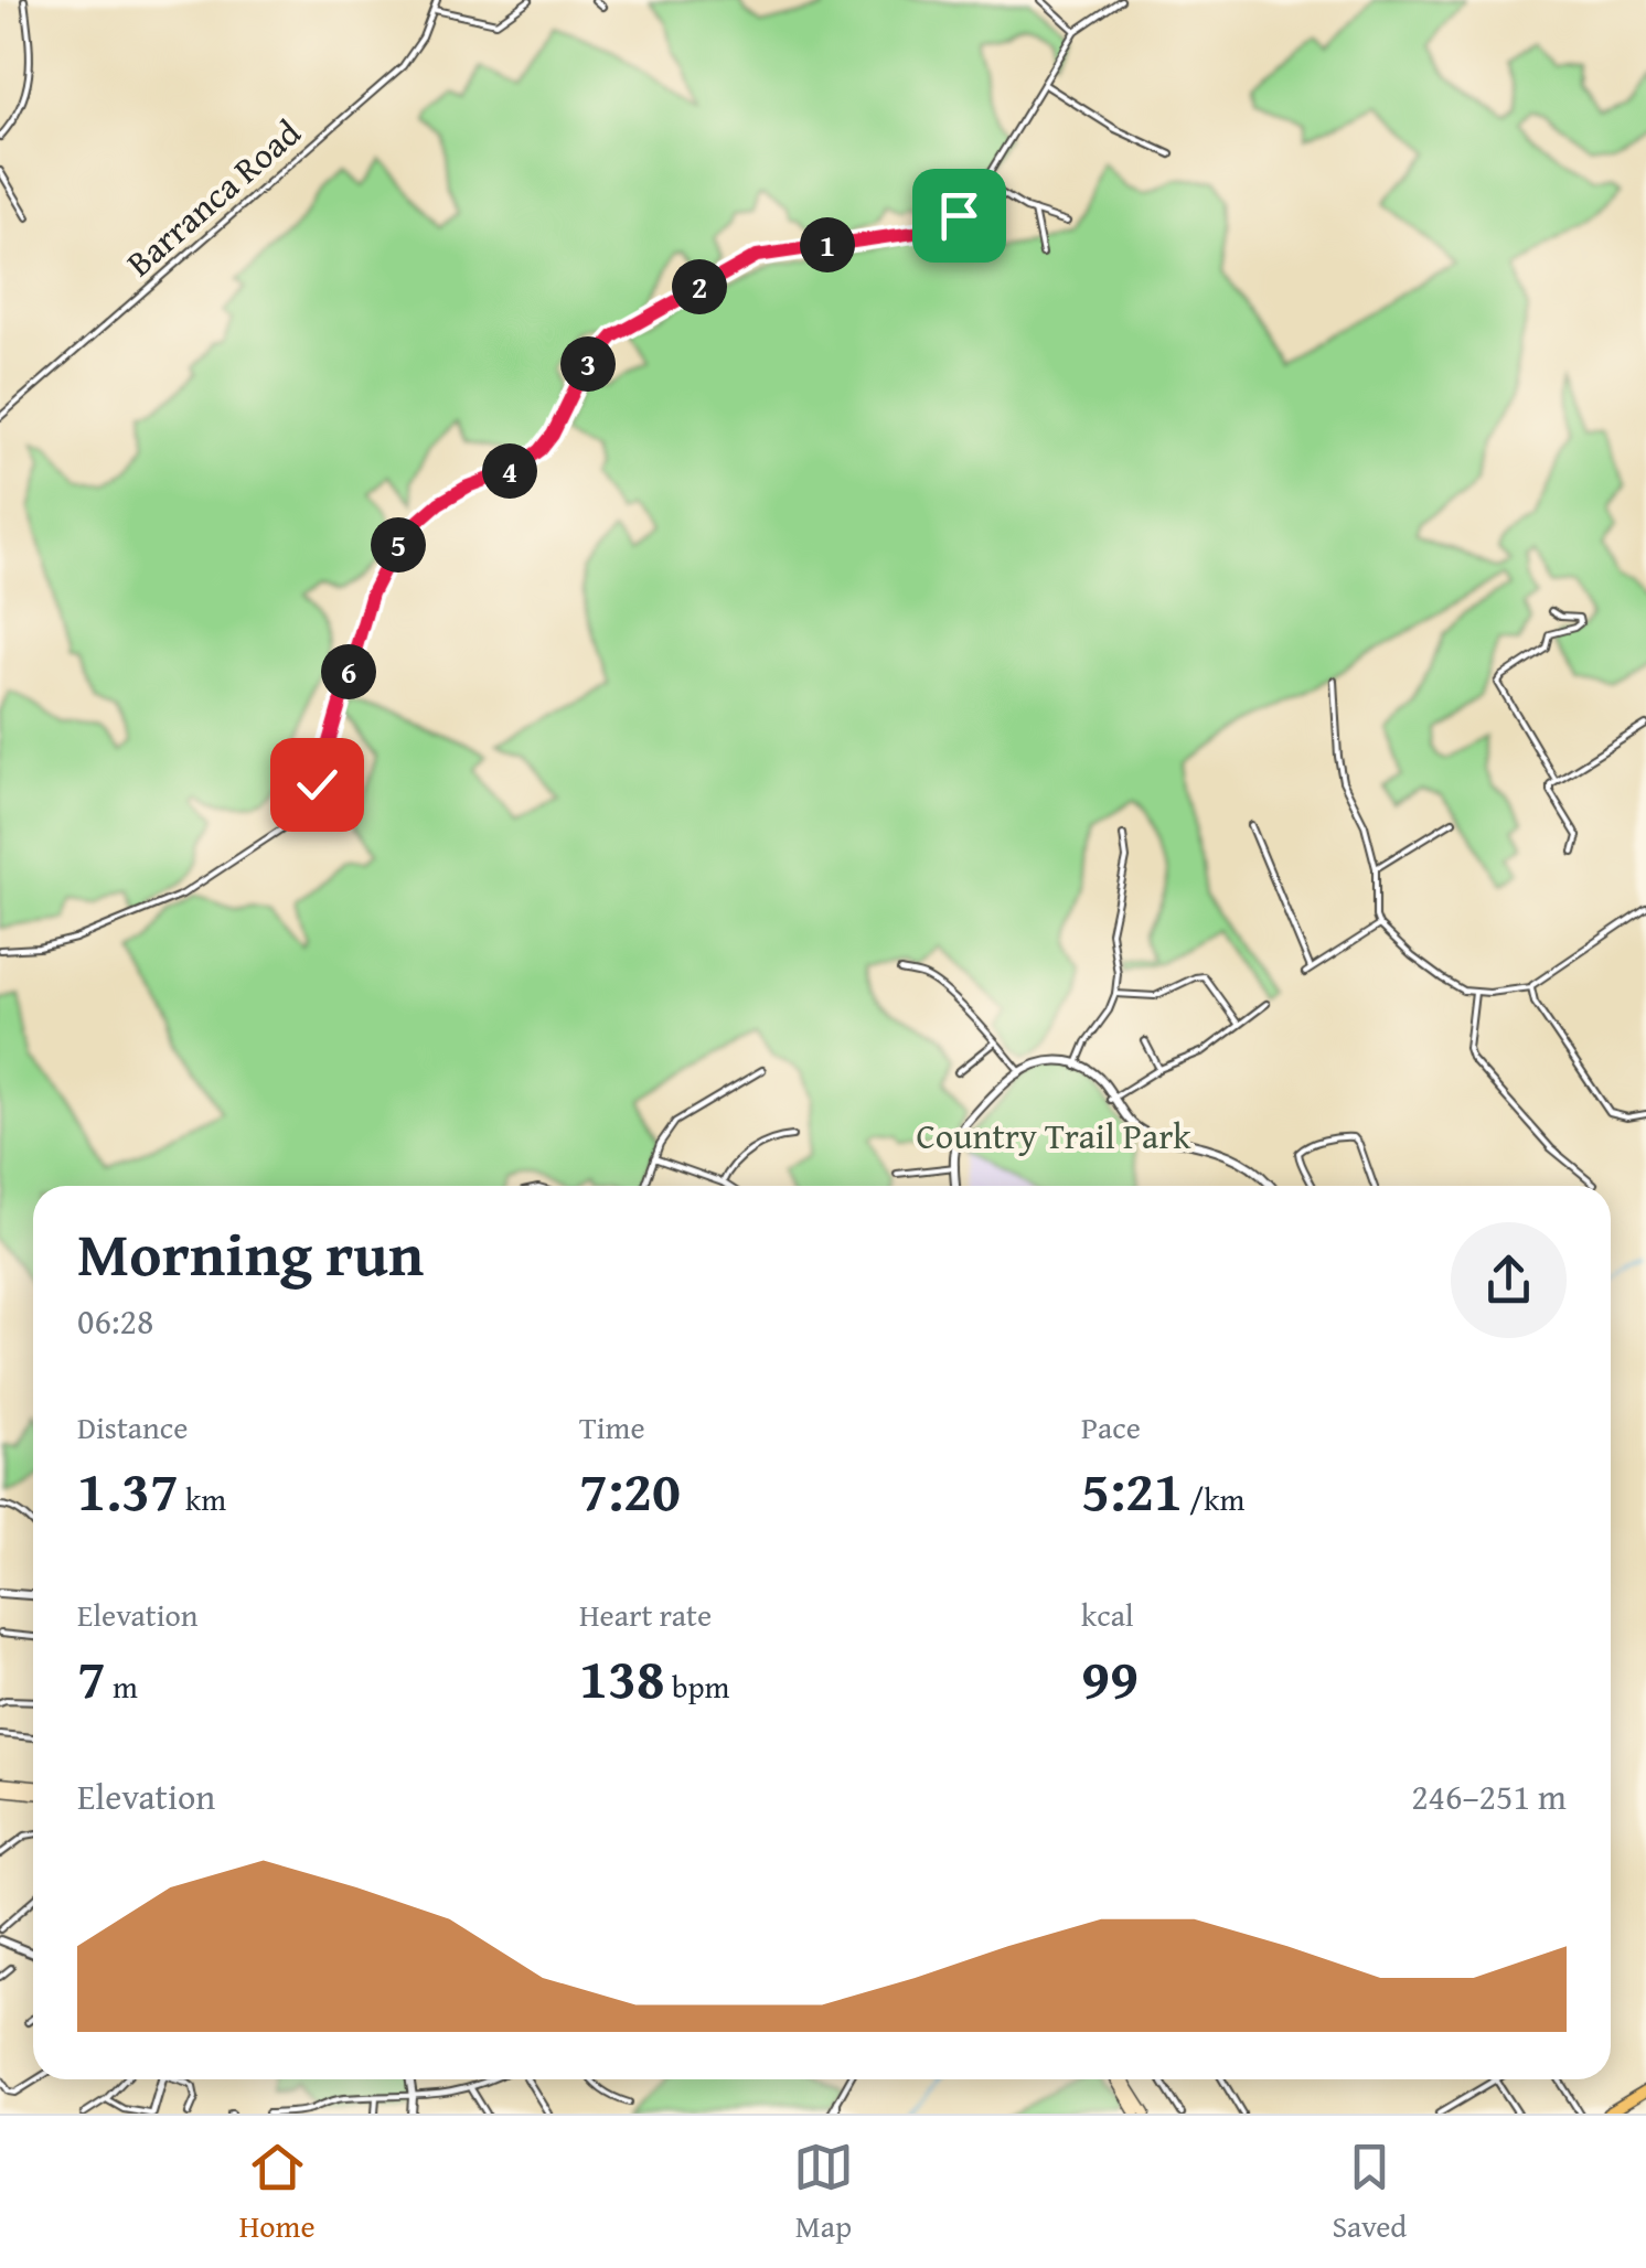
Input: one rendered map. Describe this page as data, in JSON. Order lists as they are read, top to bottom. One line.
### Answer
{"streets":{"street":["Barranca Road"]},"parks":["Country Trail Park"],"page":{"pins":["1","2","3","4","5","6"],"heading":["Morning run","06:28"],"stats":[["Distance","1.37 km"],["Time","7:20"],["Pace","5:21 /km"],["Elevation","7 m"],["Heart rate","138 bpm"],["kcal","99"]],"chart":["Elevation","246–251 m"],"tabs":["Home","Map","Saved"]}}
